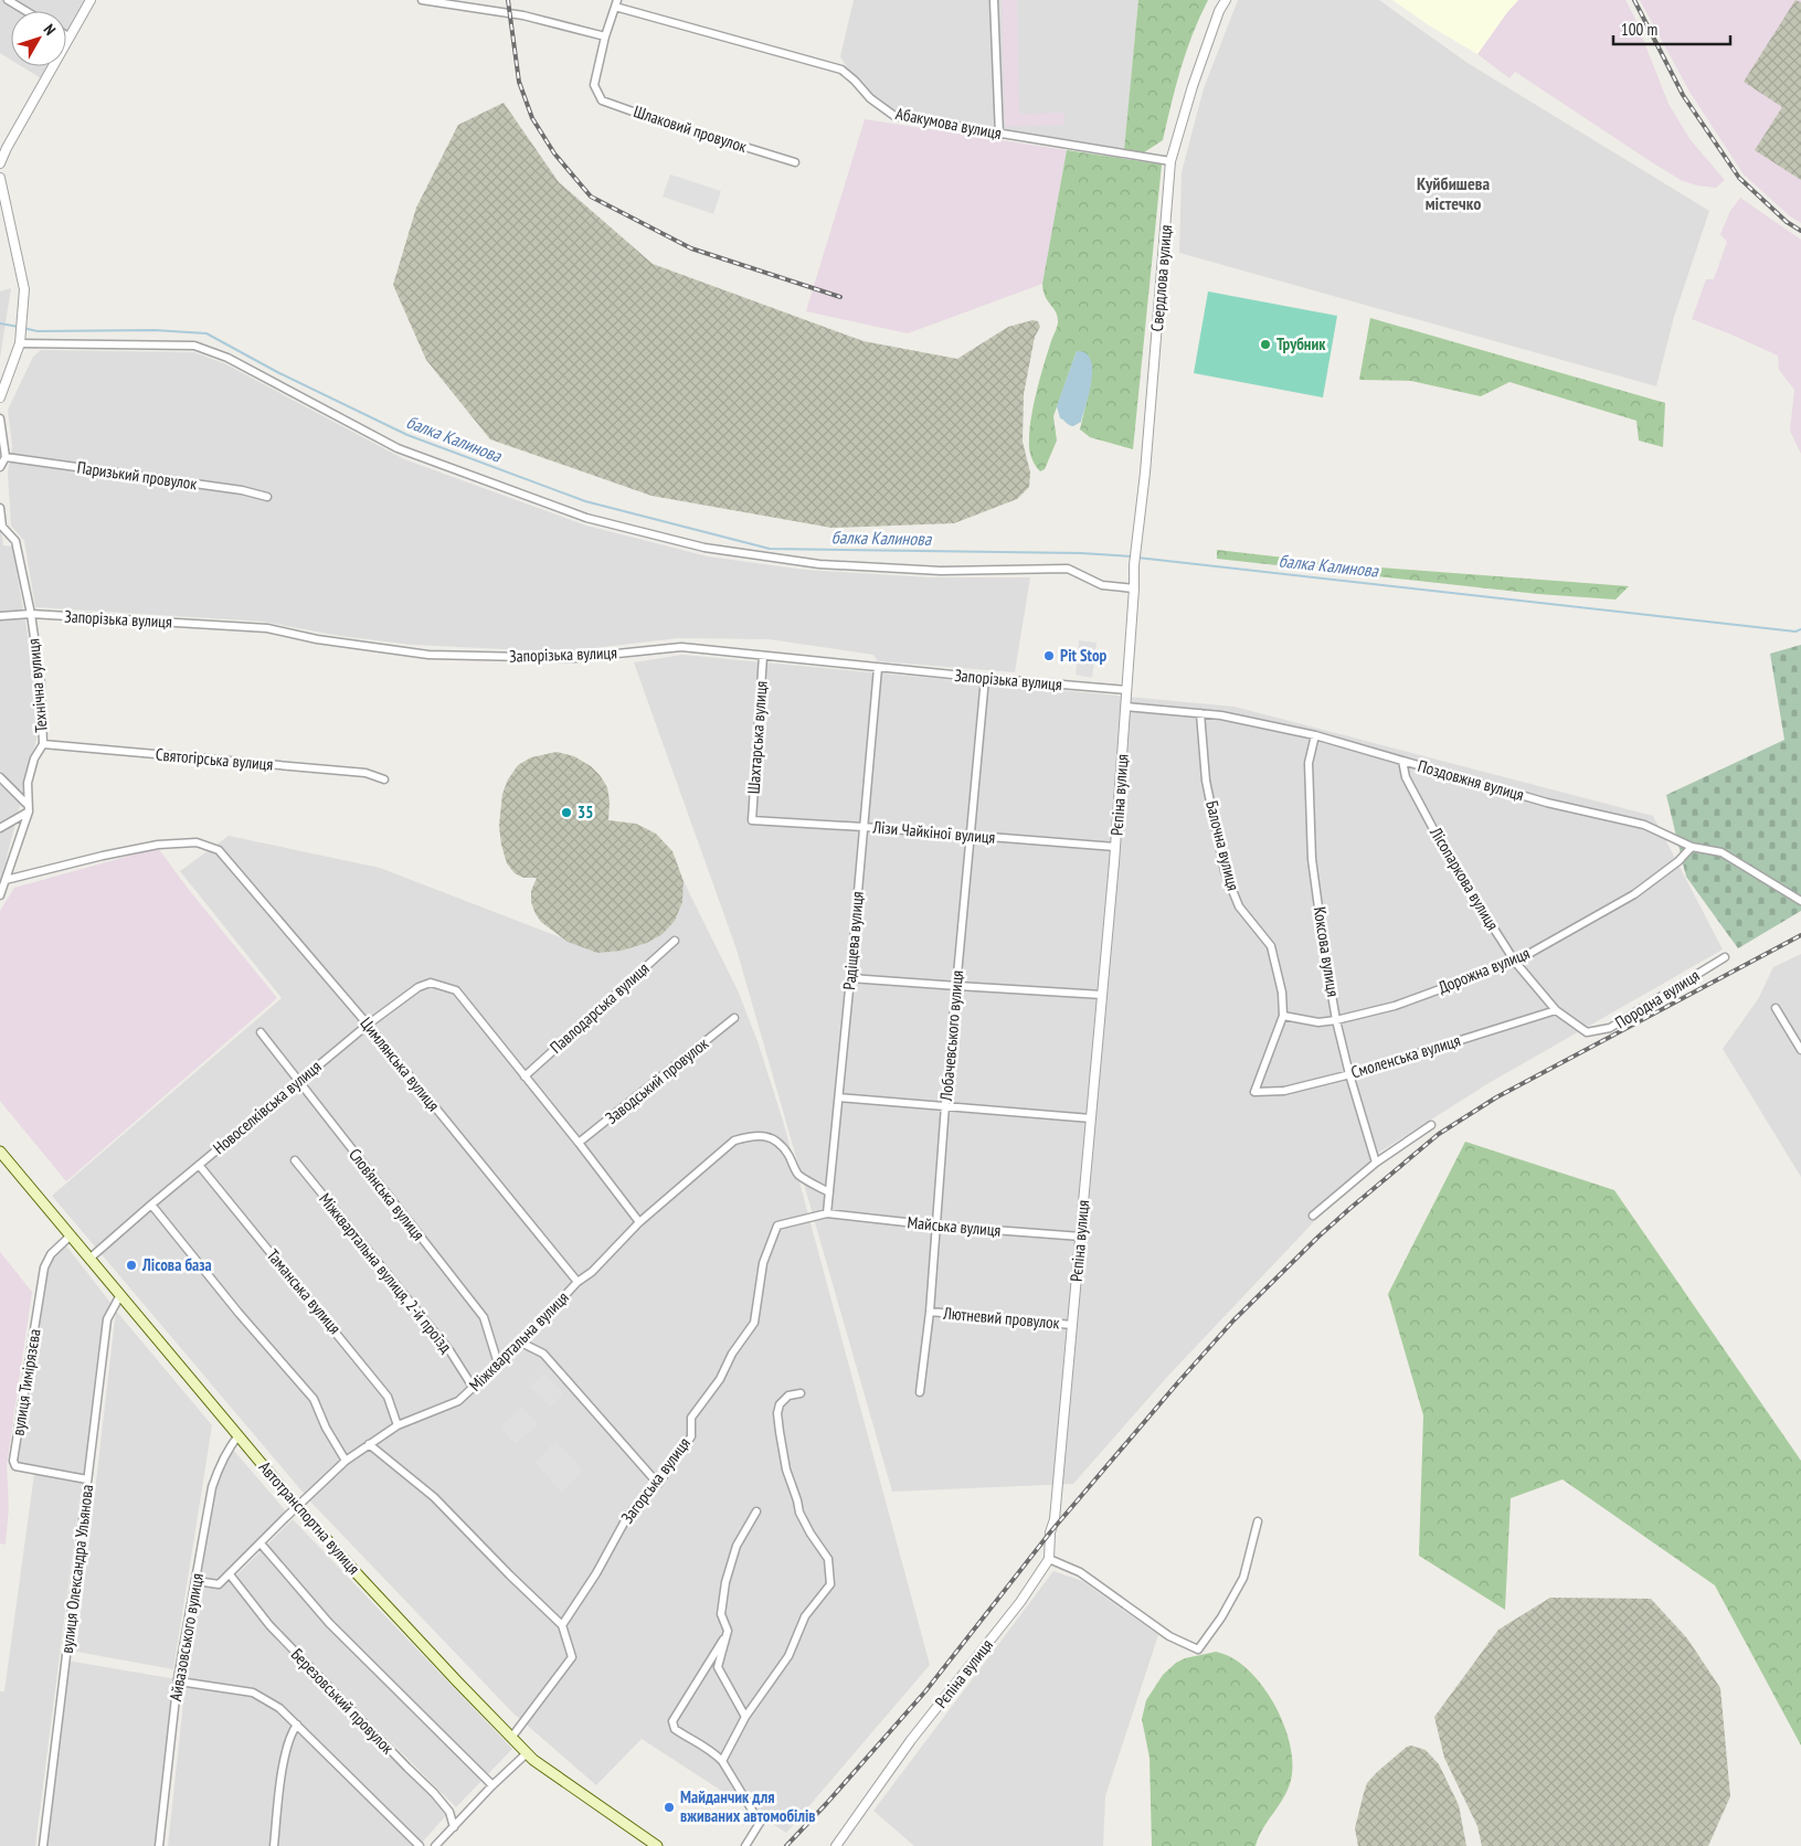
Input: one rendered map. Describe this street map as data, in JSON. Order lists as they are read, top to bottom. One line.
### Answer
{"streets":{"main road":["Автотранспортна вулиця"],"street":["Абакумова вулиця","Шлаковий провулок","Свердлова вулиця","Паризький провулок","Запорізька вулиця","Технічна вулиця","Шахтарська вулиця","Святогірська вулиця","Поздовжня вулиця","Рєпіна вулиця","Лізи Чайкіної вулиця","Балочна вулиця","Лісопаркова вулиця","Радіщева вулиця","Коксова вулиця","Дорожна вулиця","Породна вулиця","Павлодарська вулиця","Лобачевського вулиця","Смоленська вулиця","Цимлянська вулиця","Заводський провулок","Новоселківська вулиця","Слов’янська вулиця","Майська вулиця","Міжквартальна вулиця, 2-й проїзд","Таманська вулиця","Лютневий провулок","Міжквартальна вулиця","вулиця Тимірязєва","Загорська вулиця","вулиця Олександра Ульянова","Айвазовського вулиця","Березовський провулок"]},"crossings":[["Абакумова вулиця","Свердлова вулиця"],["Свердлова вулиця","Рєпіна вулиця"],["Запорізька вулиця","Технічна вулиця"],["Запорізька вулиця","Шахтарська вулиця"],["Запорізька вулиця","Рєпіна вулиця"],["Запорізька вулиця","Радіщева вулиця"],["Запорізька вулиця","Лобачевського вулиця"],["Технічна вулиця","Святогірська вулиця"],["Технічна вулиця","Цимлянська вулиця"],["Шахтарська вулиця","Лізи Чайкіної вулиця"],["Поздовжня вулиця","Рєпіна вулиця"],["Поздовжня вулиця","Балочна вулиця"],["Поздовжня вулиця","Лісопаркова вулиця"],["Поздовжня вулиця","Коксова вулиця"],["Поздовжня вулиця","Дорожна вулиця"],["Рєпіна вулиця","Лізи Чайкіної вулиця"],["Рєпіна вулиця","Майська вулиця"],["Рєпіна вулиця","Лютневий провулок"],["Лізи Чайкіної вулиця","Радіщева вулиця"],["Лізи Чайкіної вулиця","Лобачевського вулиця"],["Балочна вулиця","Дорожна вулиця"],["Балочна вулиця","Смоленська вулиця"],["Лісопаркова вулиця","Дорожна вулиця"],["Лісопаркова вулиця","Породна вулиця"],["Лісопаркова вулиця","Смоленська вулиця"],["Радіщева вулиця","Майська вулиця"],["Радіщева вулиця","Міжквартальна вулиця"],["Радіщева вулиця","Загорська вулиця"],["Коксова вулиця","Дорожна вулиця"],["Коксова вулиця","Смоленська вулиця"],["Павлодарська вулиця","Новоселківська вулиця"],["Лобачевського вулиця","Майська вулиця"],["Лобачевського вулиця","Лютневий провулок"],["Цимлянська вулиця","Новоселківська вулиця"],["Цимлянська вулиця","Міжквартальна вулиця"],["Новоселківська вулиця","Слов’янська вулиця"],["Новоселківська вулиця","Таманська вулиця"],["Новоселківська вулиця","Автотранспортна вулиця"],["Слов’янська вулиця","Міжквартальна вулиця"],["Майська вулиця","Загорська вулиця"],["Міжквартальна вулиця, 2-й проїзд","Міжквартальна вулиця"],["Таманська вулиця","Міжквартальна вулиця"],["Міжквартальна вулиця","Автотранспортна вулиця"],["Міжквартальна вулиця","Айвазовського вулиця"],["Міжквартальна вулиця","Березовський провулок"],["вулиця Тимірязєва","Автотранспортна вулиця"],["вулиця Тимірязєва","вулиця Олександра Ульянова"],["Автотранспортна вулиця","вулиця Олександра Ульянова"],["Автотранспортна вулиця","Айвазовського вулиця"]],"districts":["Куйбишева містечко"],"water":["балка Калинова"],"places":["Трубник","Pit Stop","35","Лісова база","Майданчик для вживаних автомобілів"],"scale_bar":"100 m","north":"top right"}
